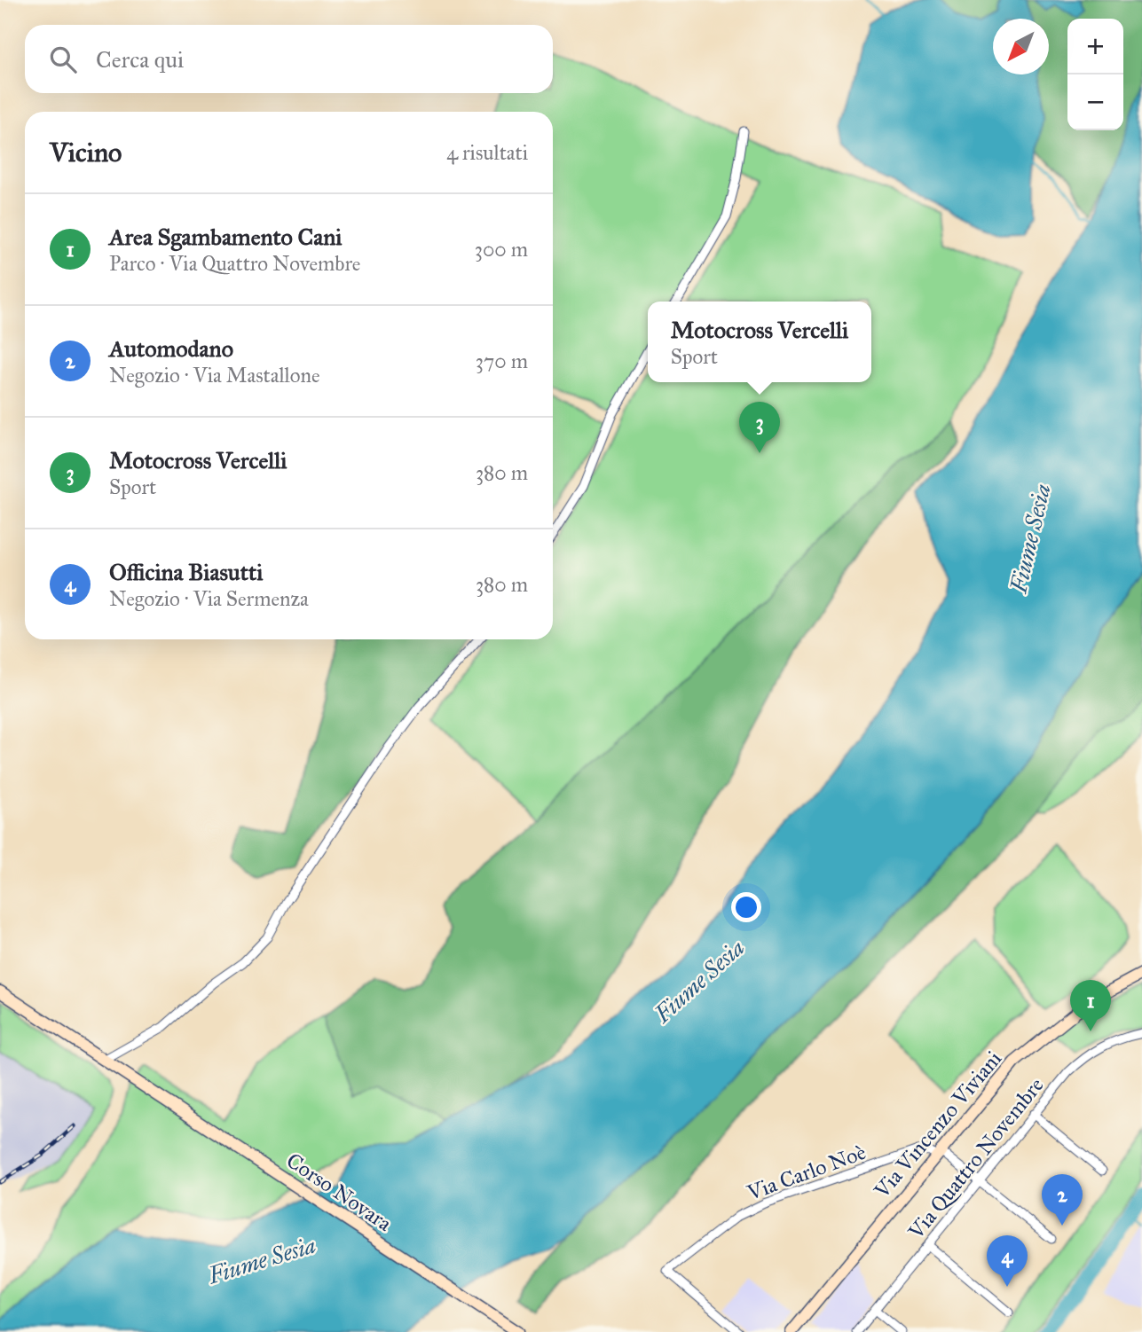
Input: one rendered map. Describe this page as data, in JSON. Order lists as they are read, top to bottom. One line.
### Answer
{"streets":{"main road":["Via Vincenzo Viviani","Corso Novara"],"street":["Via Quattro Novembre","Via Carlo Noè"]},"crossings":[["Via Vincenzo Viviani","Via Carlo Noè"]],"water":["Fiume Sesia"],"north":"bottom left","page":{"map_buttons":["+","−"],"search":"Cerca qui","heading":["Vicino","4 risultati"],"list":[{"mark":"1","name":"Area Sgambamento Cani","note":"Parco · Via Quattro Novembre","value":"300 m"},{"mark":"2","name":"Automodano","note":"Negozio · Via Mastallone","value":"370 m"},{"mark":"3","name":"Motocross Vercelli","note":"Sport","value":"380 m"},{"mark":"4","name":"Officina Biasutti","note":"Negozio · Via Sermenza","value":"380 m"}],"popup":["Motocross Vercelli","Sport"],"pins":["3","1","2","4"]}}
